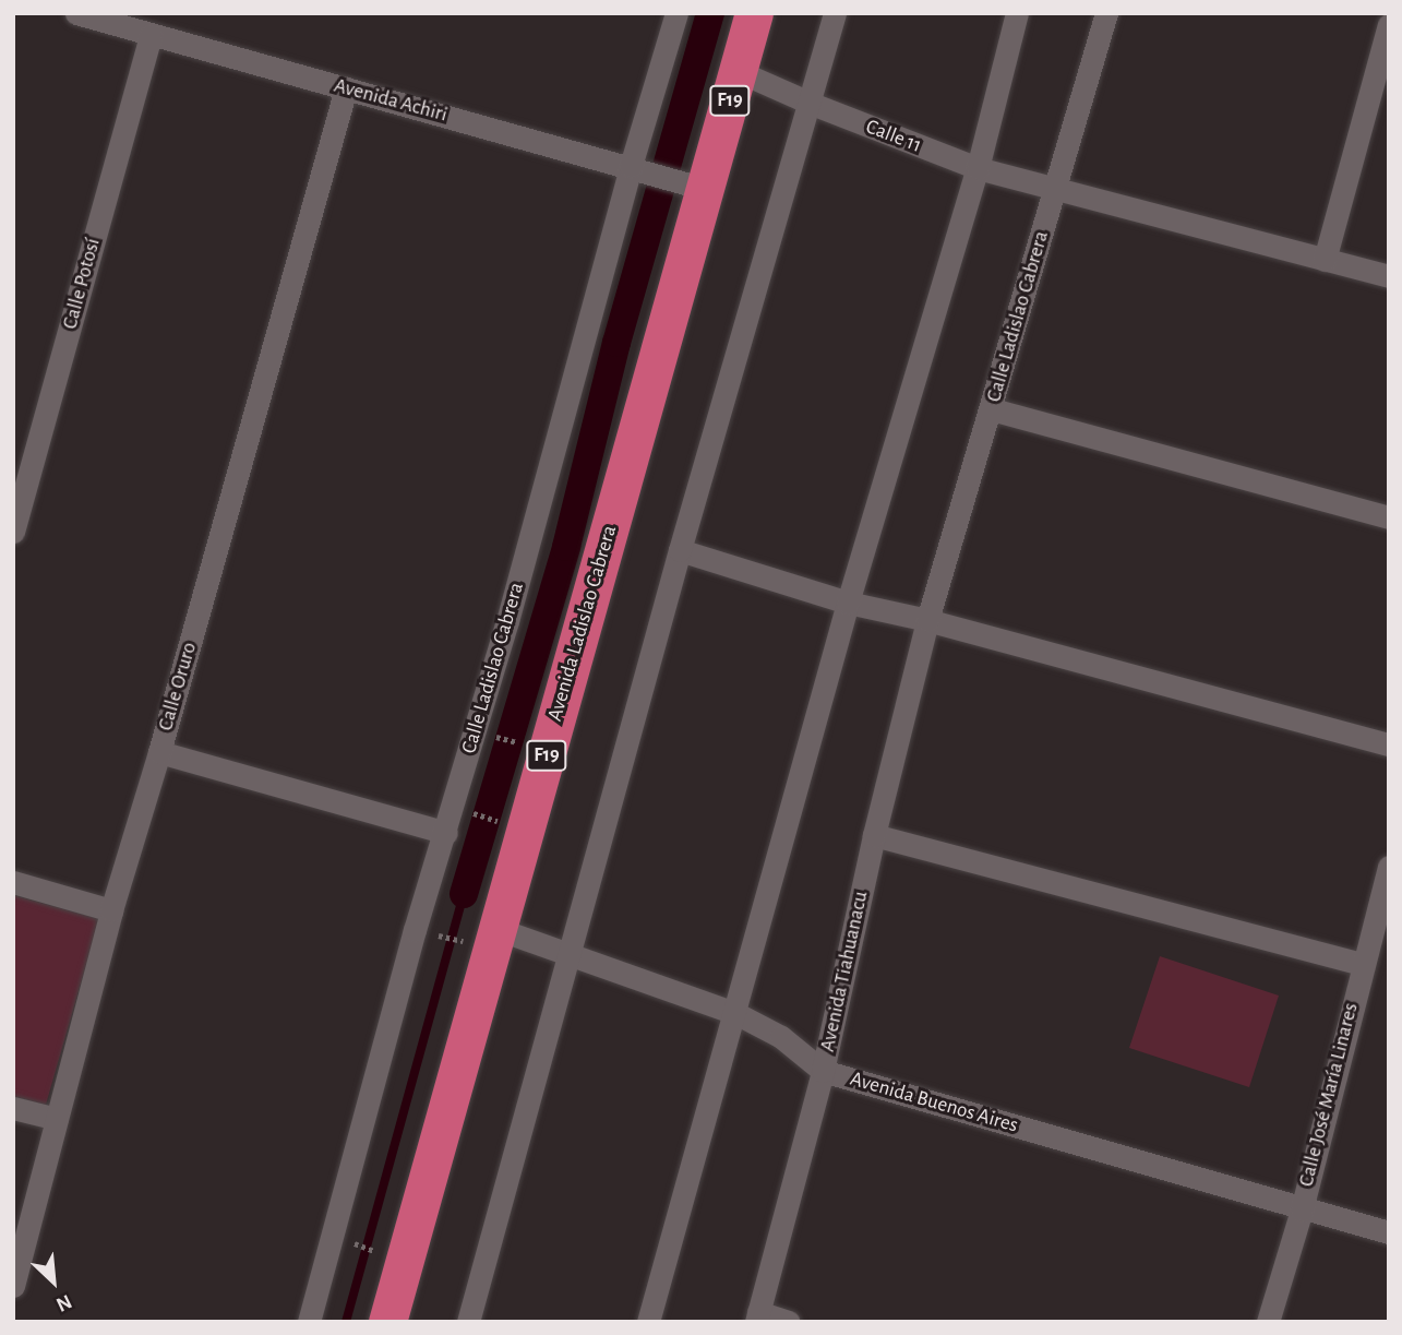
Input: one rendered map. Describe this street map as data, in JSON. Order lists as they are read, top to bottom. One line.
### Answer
{"streets":{"highway":["F19","Avenida Ladislao Cabrera"],"street":["Avenida Achiri","Calle 11","Calle Potosí","Calle Ladislao Cabrera","Calle Oruro","Avenida Tiahuanacu","Calle José María Linares","Avenida Buenos Aires"]},"crossings":[["Avenida Achiri","Calle Potosí"],["Avenida Achiri","Calle Ladislao Cabrera"],["Avenida Achiri","Avenida Ladislao Cabrera"],["Avenida Achiri","Calle Oruro"],["Calle 11","Calle Ladislao Cabrera"],["Calle 11","Avenida Ladislao Cabrera"],["Calle Ladislao Cabrera","Avenida Tiahuanacu"],["Avenida Ladislao Cabrera","Avenida Buenos Aires"],["Avenida Tiahuanacu","Avenida Buenos Aires"],["Calle José María Linares","Avenida Buenos Aires"]],"north":"bottom right"}
